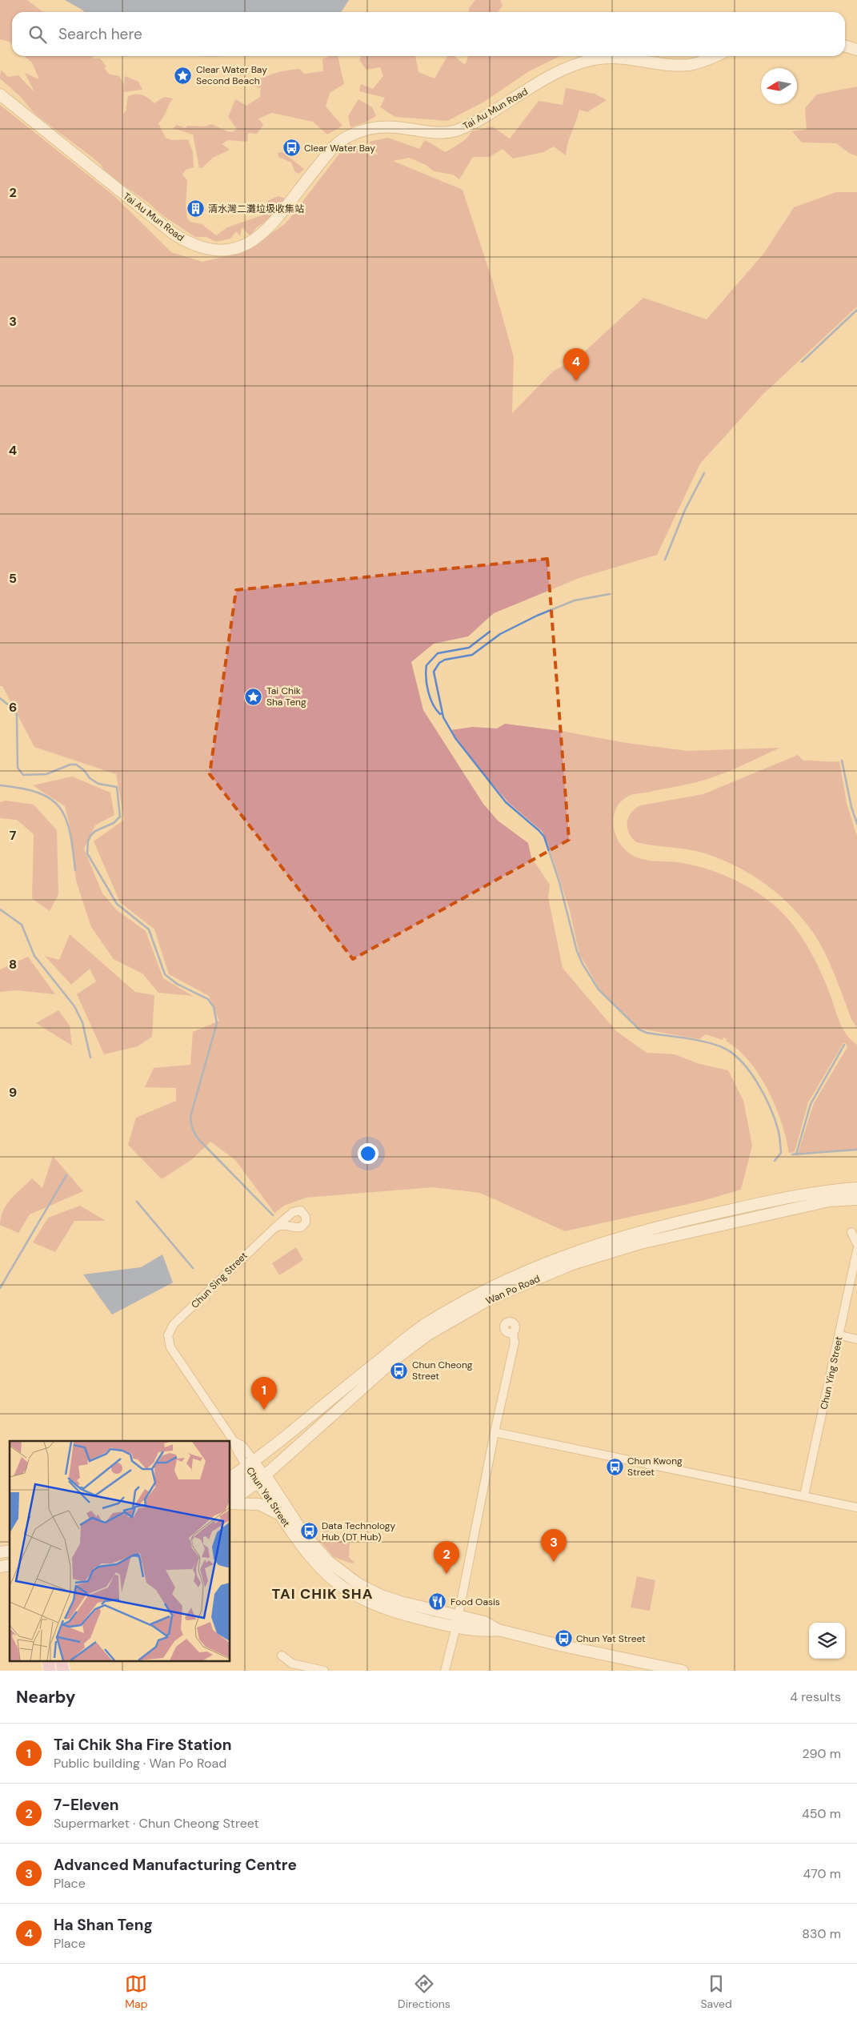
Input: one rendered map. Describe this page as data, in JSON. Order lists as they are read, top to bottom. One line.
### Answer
{"streets":{"street":["Tai Au Mun Road","Chun Sing Street","Wan Po Road","Chun Ying Street","Chun Yat Street"]},"crossings":[["Chun Sing Street","Chun Yat Street"],["Wan Po Road","Chun Yat Street"]],"districts":["TAI CHIK SHA"],"places":{"place":["Clear Water Bay Second Beach","Tai Chik Sha Teng"],"bus stop":["Clear Water Bay","Chun Cheong Street","Chun Kwong Street","Data Technology Hub (DT Hub)","Chun Yat Street"],"building":["清水灣二灘垃圾收集站"],"restaurant":["Food Oasis"]},"north":"left","page":{"search":"Search here","pins":["4","1","3","2"],"heading":["Nearby","4 results"],"list":[{"mark":"1","name":"Tai Chik Sha Fire Station","note":"Public building · Wan Po Road","value":"290 m"},{"mark":"2","name":"7-Eleven","note":"Supermarket · Chun Cheong Street","value":"450 m"},{"mark":"3","name":"Advanced Manufacturing Centre","note":"Place","value":"470 m"},{"mark":"4","name":"Ha Shan Teng","note":"Place","value":"830 m"}],"nav":["Map","Directions","Saved"]},"grid":{"rows":["2","3","4","5","6","7","8","9"]}}
